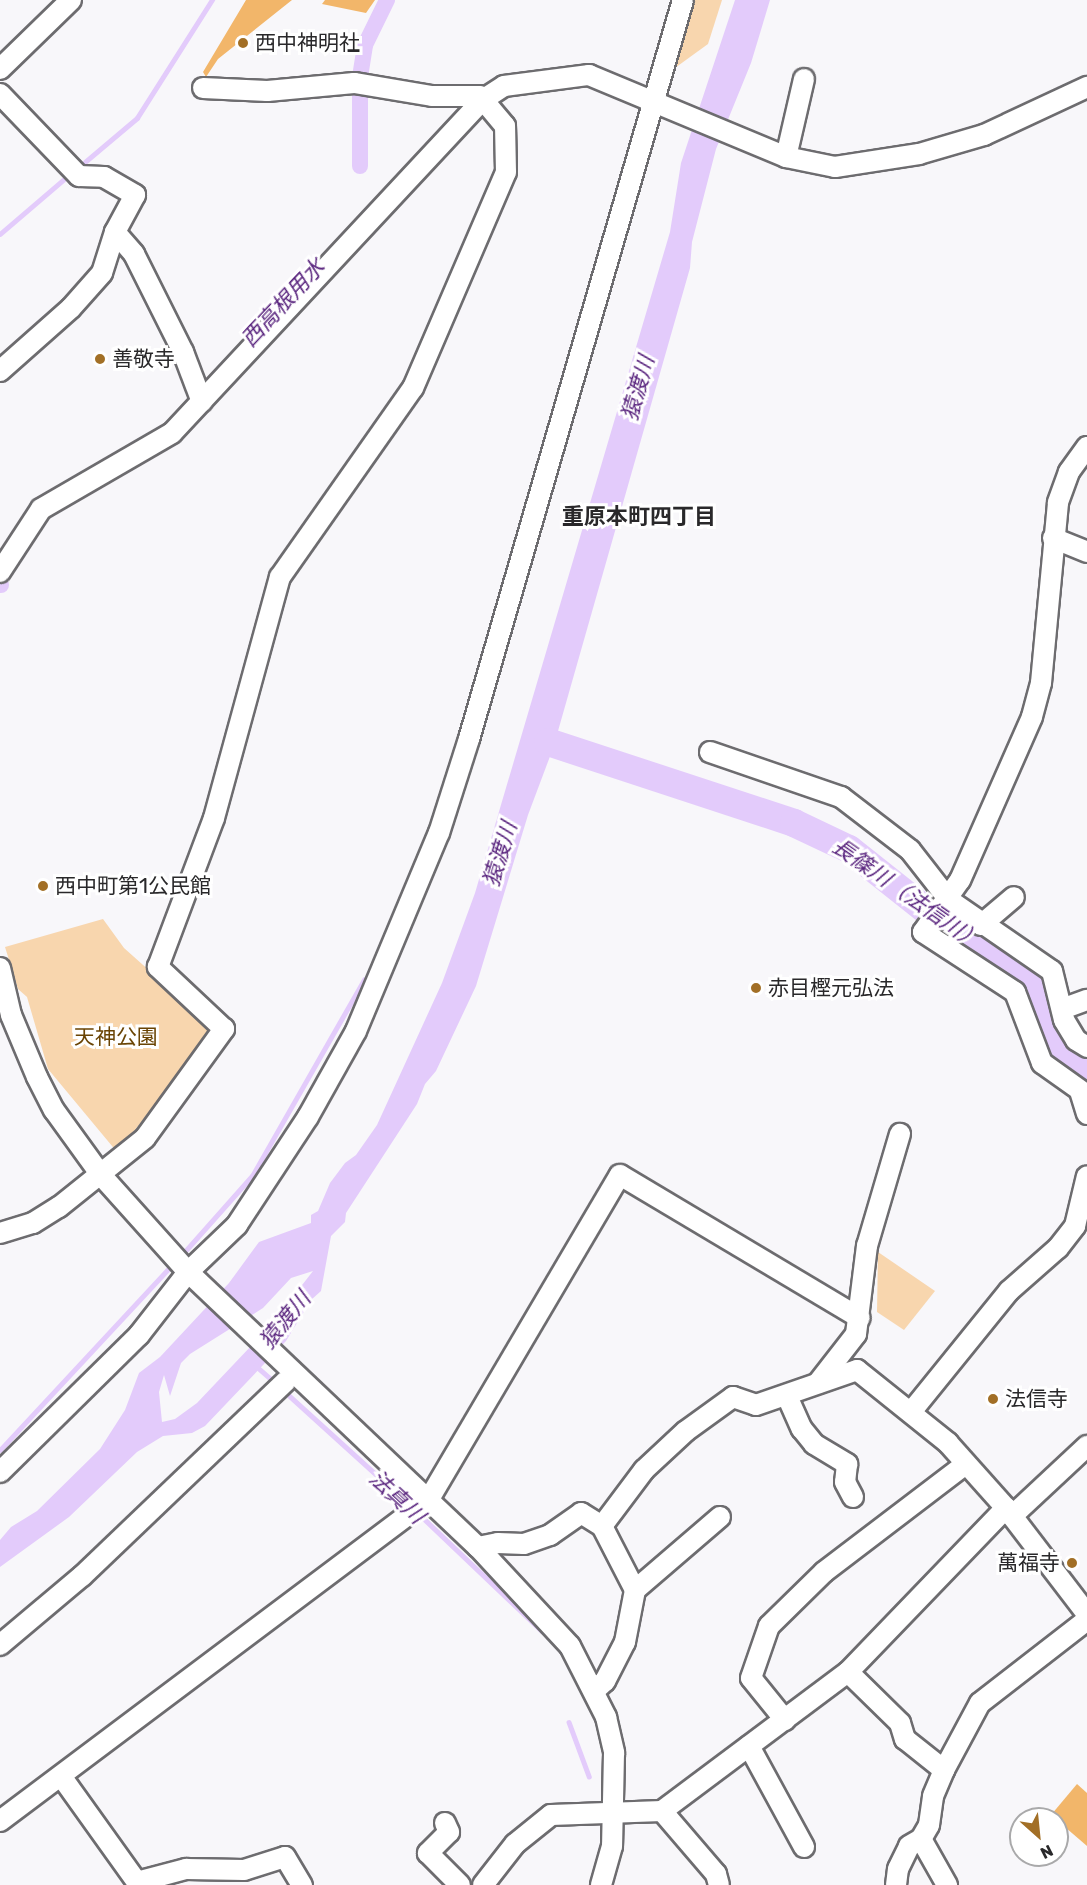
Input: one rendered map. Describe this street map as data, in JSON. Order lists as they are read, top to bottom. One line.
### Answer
{"districts":["重原本町四丁目"],"water":["西高根用水","猿渡川","長篠川（法信川）","法真川"],"parks":["天神公園"],"places":["西中神明社","善敬寺","西中町第1公民館","赤目樫元弘法","法信寺","萬福寺"],"north":"bottom right"}
